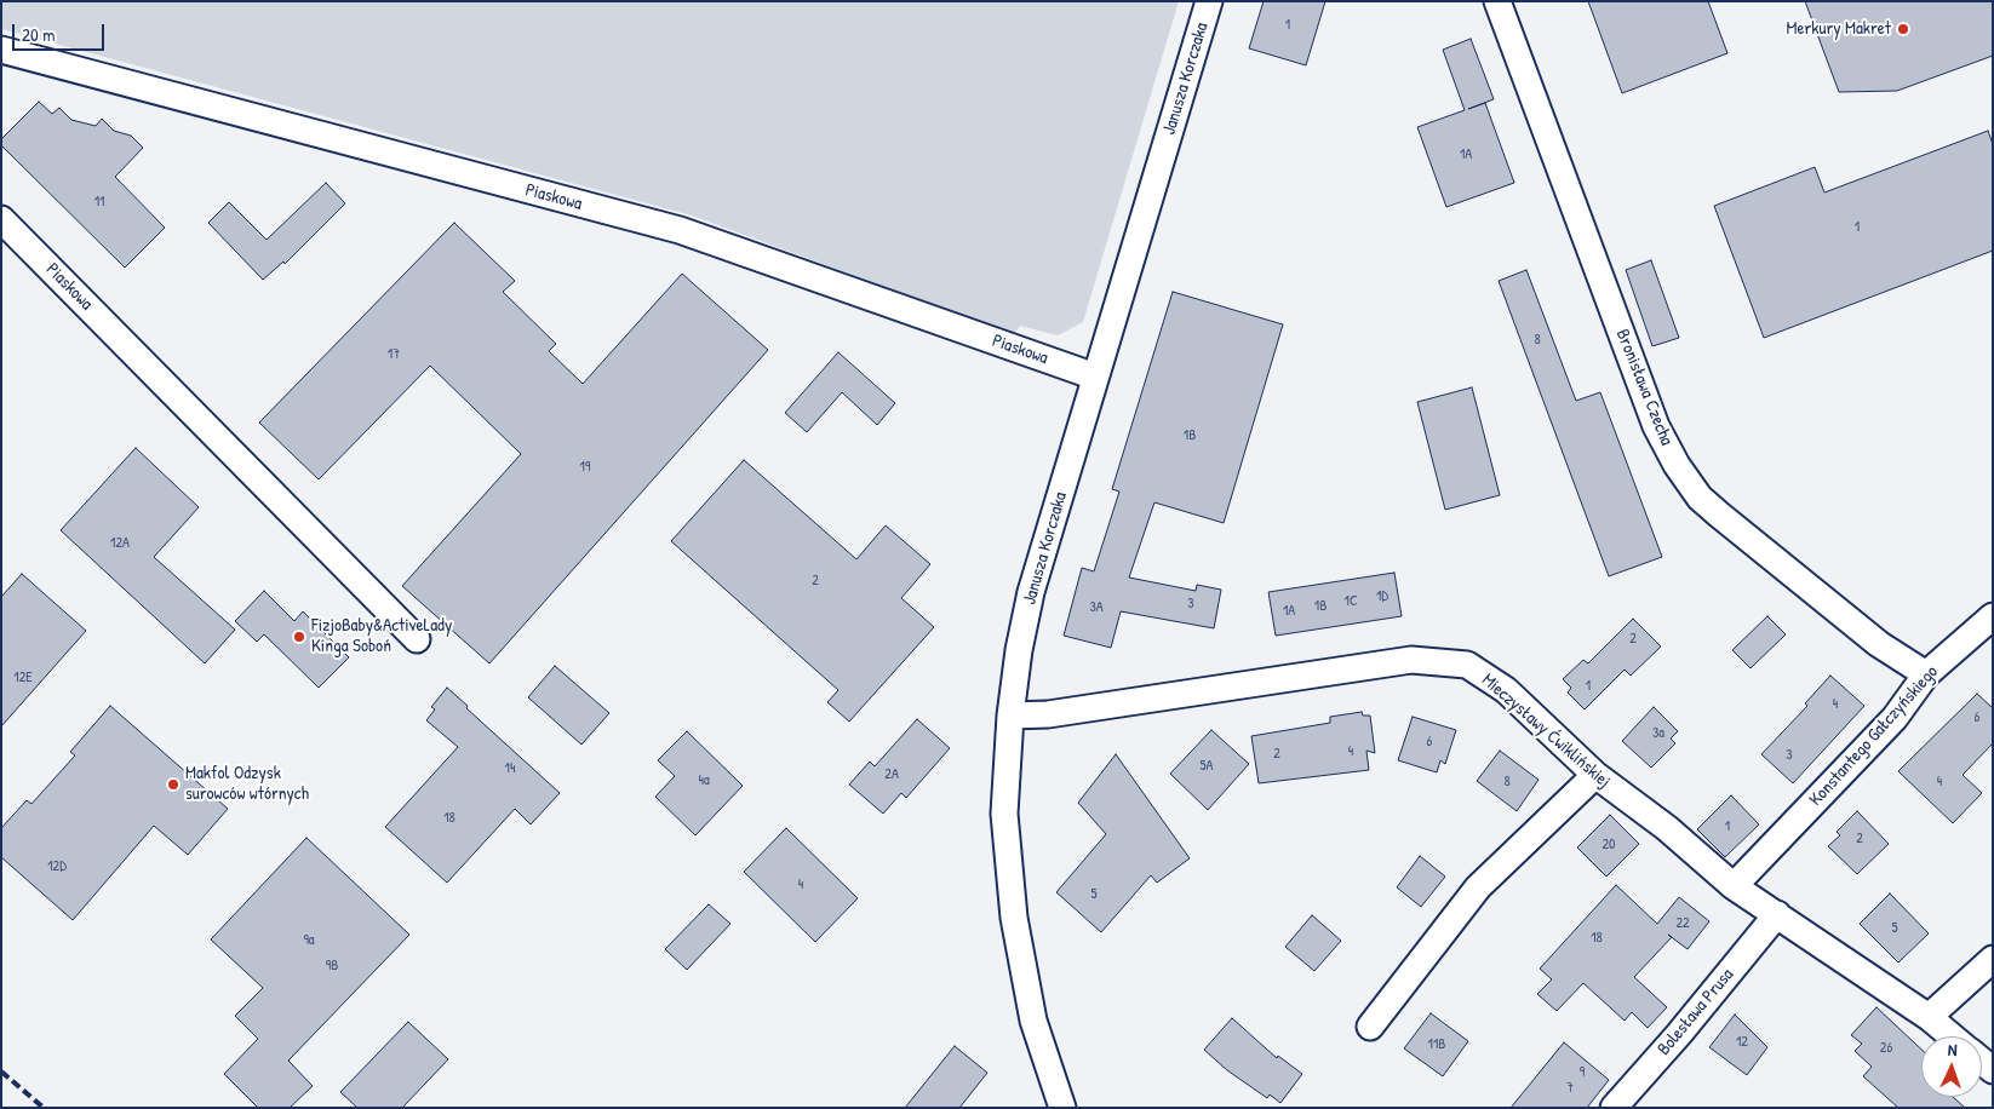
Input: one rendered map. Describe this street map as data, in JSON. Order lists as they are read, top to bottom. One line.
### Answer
{"streets":{"street":["Janusza Korczaka","Piaskowa","Bronisława Czecha","Mieczysławy Ćwiklińskiej","Konstantego Gałczyńskiego","Bolesława Prusa"]},"crossings":[["Janusza Korczaka","Piaskowa"],["Janusza Korczaka","Mieczysławy Ćwiklińskiej"],["Bronisława Czecha","Konstantego Gałczyńskiego"],["Mieczysławy Ćwiklińskiej","Konstantego Gałczyńskiego"],["Mieczysławy Ćwiklińskiej","Bolesława Prusa"]],"places":["Merkury Makret","FizjoBaby&ActiveLady Kinga Soboń","Makfol Odzysk surowców wtórnych"],"house_numbers":["1","1A","11","1","8","17","1B","19","12A","2","1D","1C","3","1B","3A","1A","2","12E","1","4","6","3a","6","4","2","3","5A","14","2A","4a","8","4","18","1","2","20","12D","4","5","22","5","18","9a","9B","12","11B","26","9","7"],"scale_bar":"20 m","north":"top"}
